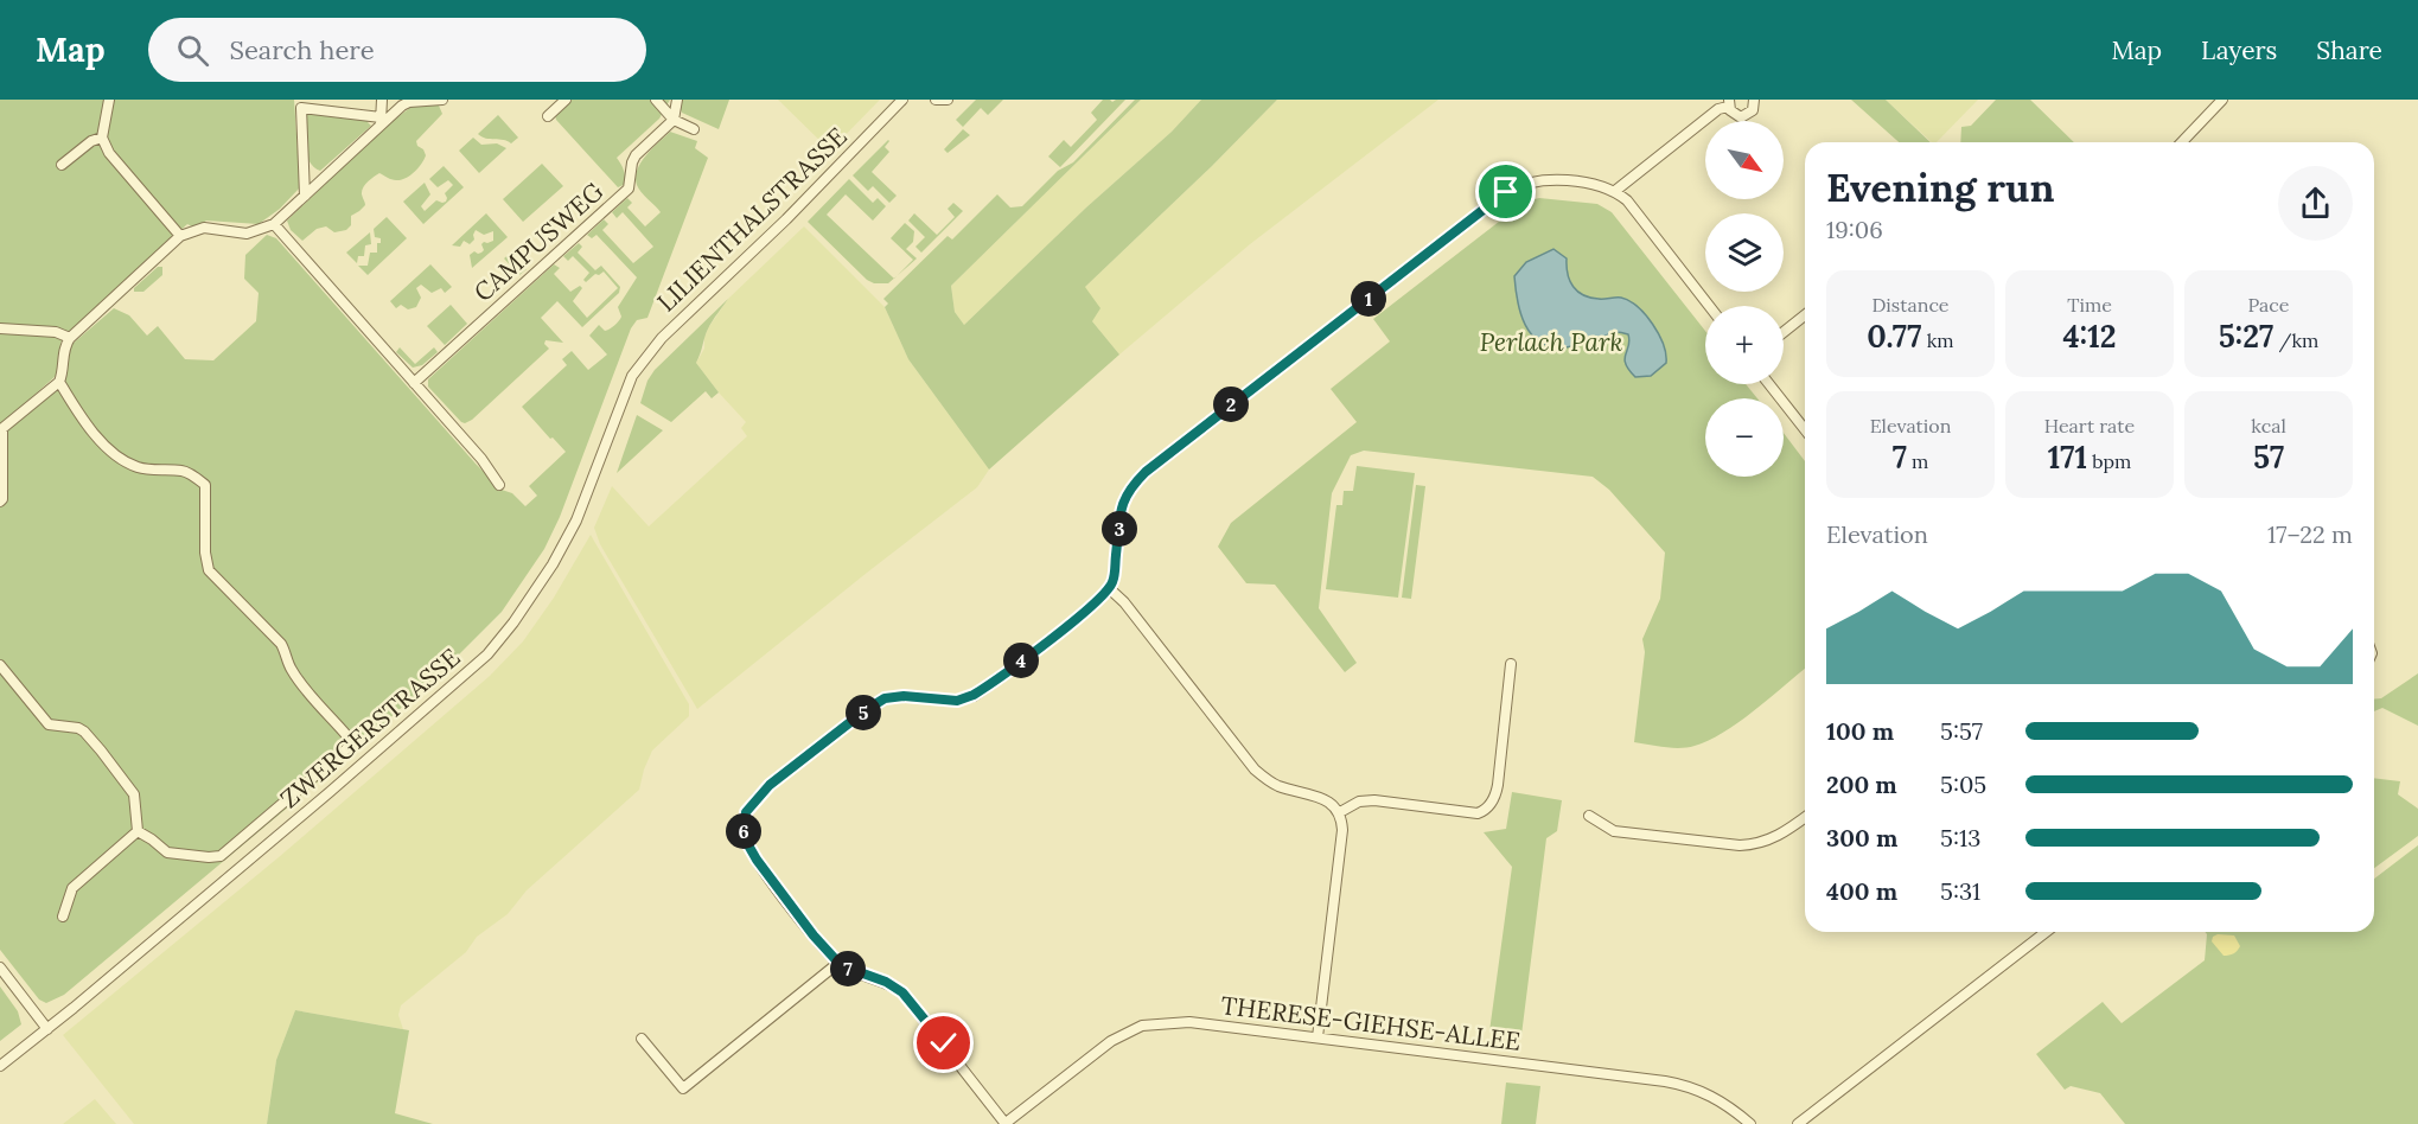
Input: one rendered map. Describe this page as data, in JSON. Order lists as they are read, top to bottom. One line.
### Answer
{"streets":{"street":["LILIENTHALSTRASSE","CAMPUSWEG","ZWERGERSTRASSE","THERESE-GIEHSE-ALLEE"]},"crossings":[["LILIENTHALSTRASSE","ZWERGERSTRASSE"]],"parks":["Perlach Park"],"north":"bottom right","page":{"header":"Map","search":"Search here","nav":["Map","Layers","Share"],"map_buttons":["+","−"],"heading":["Evening run","19:06"],"stats":[["Distance","0.77 km"],["Time","4:12"],["Pace","5:27 /km"],["Elevation","7 m"],["Heart rate","171 bpm"],["kcal","57"]],"pins":["1","2","3","4","5","6","7"],"chart":["Elevation","17–22 m"],"list":[{"name":"100 m","note":"5:57"},{"name":"200 m","note":"5:05"},{"name":"300 m","note":"5:13"},{"name":"400 m","note":"5:31"}]}}
